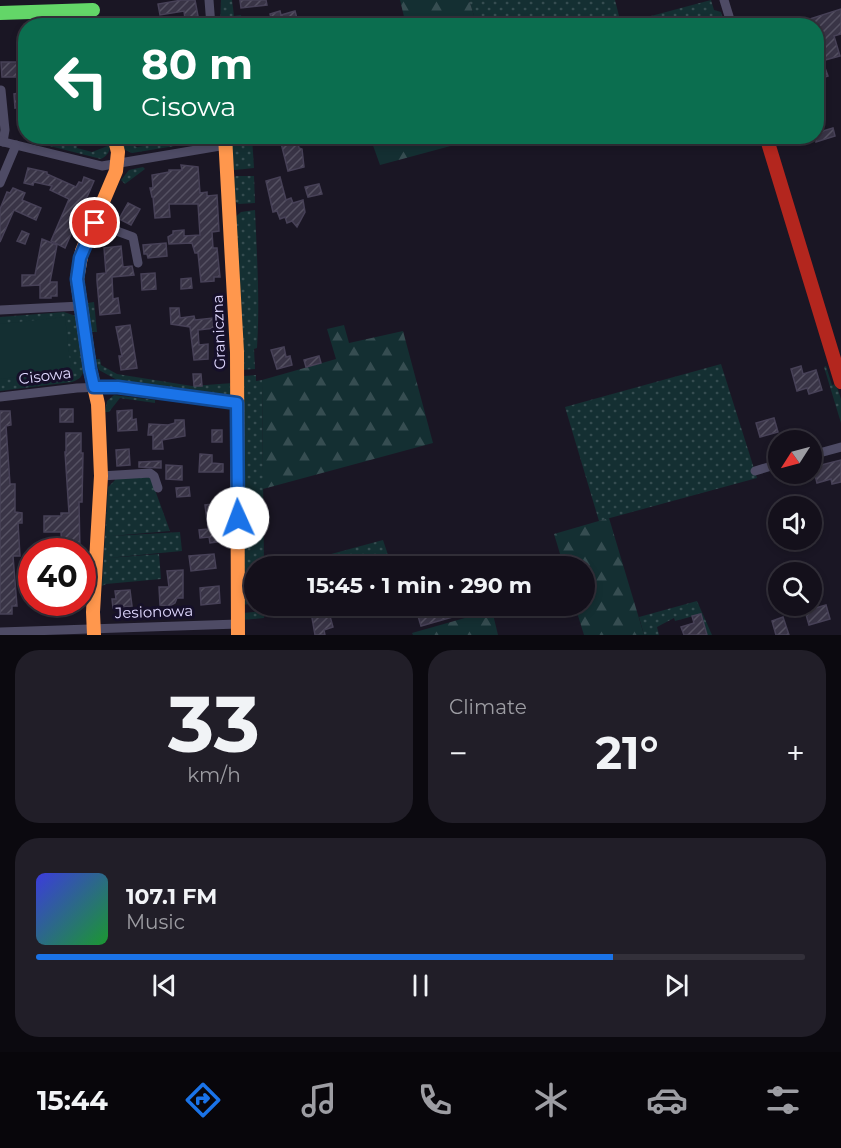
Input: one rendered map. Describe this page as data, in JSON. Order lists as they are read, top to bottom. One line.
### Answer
{"streets":{"street":["Graniczna","Cisowa","Jesionowa"]},"crossings":[["Graniczna","Cisowa"],["Graniczna","Jesionowa"]],"north":"bottom left","page":{"turn":["80 m","Cisowa"],"limit":"40","trip":"15:45 · 1 min · 290 m","tile":[["33","km/h"],"Climate"],"heat":["−","21°","+"],"song":["107.1 FM","Music"],"tabs":"15:44"}}
